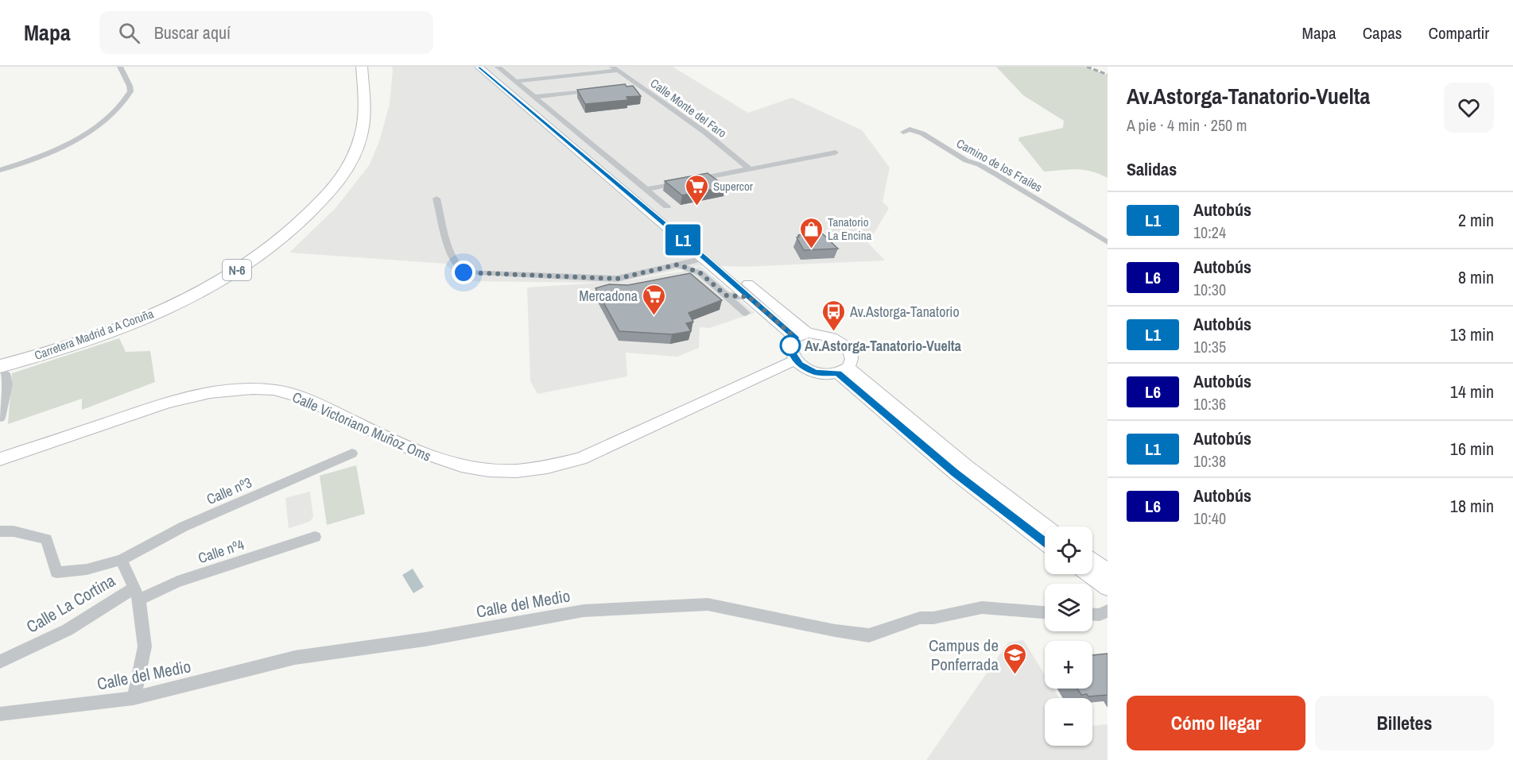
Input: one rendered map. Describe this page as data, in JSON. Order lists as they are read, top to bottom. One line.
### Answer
{"streets":{"highway":["N-6","Carretera Madrid a A Coruña"],"main road":["Calle Victoriano Muñoz Oms"],"street":["Calle Monte del Faro","Camino de los Frailes","Calle nº3","Calle nº4","Calle La Cortina","Calle del Medio"]},"crossings":[["Calle nº4","Calle La Cortina"]],"places":{"supermarket":["Supercor","Mercadona"],"shop":["Tanatorio La Encina"],"bus stop":["Av.Astorga-Tanatorio"],"other":["Av.Astorga-Tanatorio-Vuelta"],"school or university":["Campus de Ponferrada"]},"lines":["bus line L1"],"page":{"header":"Mapa","search":"Buscar aquí","nav":["Mapa","Capas","Compartir"],"on_map":"L1","heading":[["Av.Astorga-Tanatorio-Vuelta","A pie · 4 min · 250 m"],"Salidas"],"list":[{"mark":"L1","name":"Autobús","note":"10:24","value":"2 min"},{"mark":"L6","name":"Autobús","note":"10:30","value":"8 min"},{"mark":"L1","name":"Autobús","note":"10:35","value":"13 min"},{"mark":"L6","name":"Autobús","note":"10:36","value":"14 min"},{"mark":"L1","name":"Autobús","note":"10:38","value":"16 min"},{"mark":"L6","name":"Autobús","note":"10:40","value":"18 min"}],"map_buttons":["+","−"],"buttons":["Cómo llegar","Billetes"]}}
